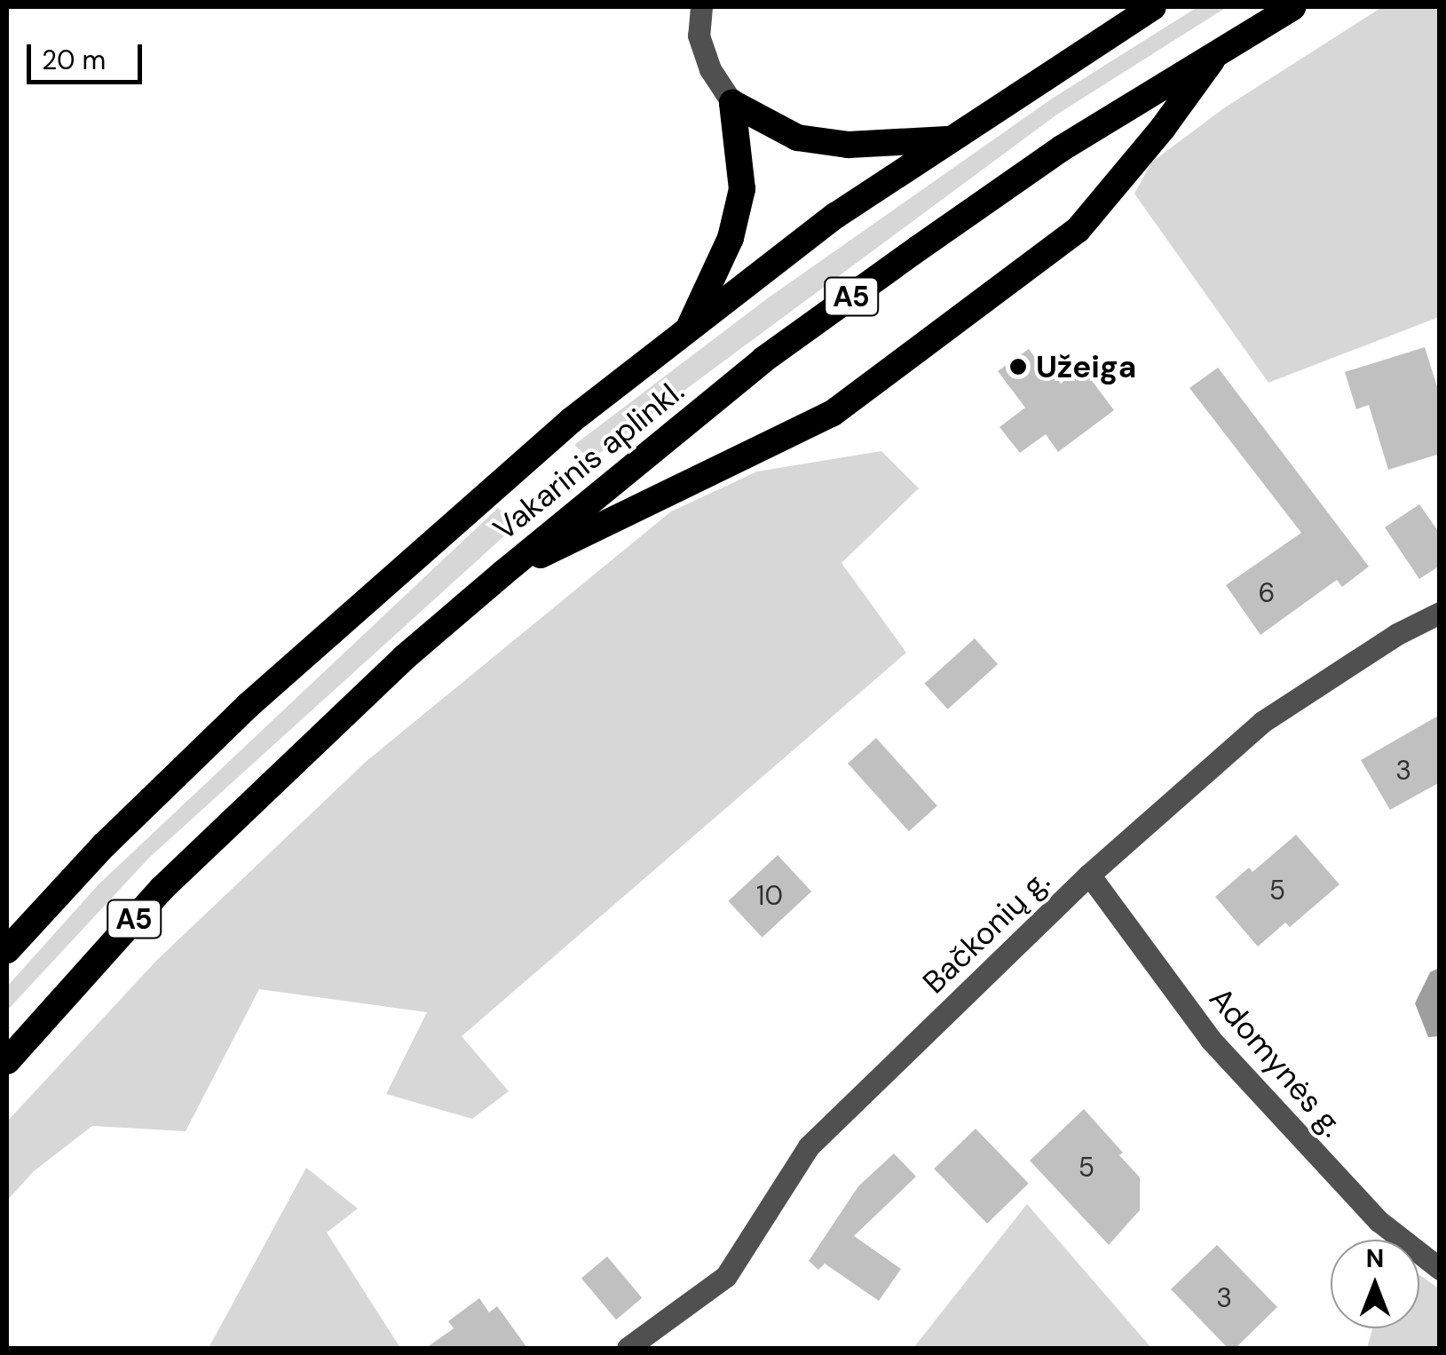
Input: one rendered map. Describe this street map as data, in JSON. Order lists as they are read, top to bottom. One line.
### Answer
{"streets":{"highway":["A5","Vakarinis aplinkl."],"street":["Bačkonių g.","Adomynės g."]},"crossings":[["Bačkonių g.","Adomynės g."]],"places":["Užeiga"],"house_numbers":["6","3","5","10","5","3"],"scale_bar":"20 m","north":"top"}
